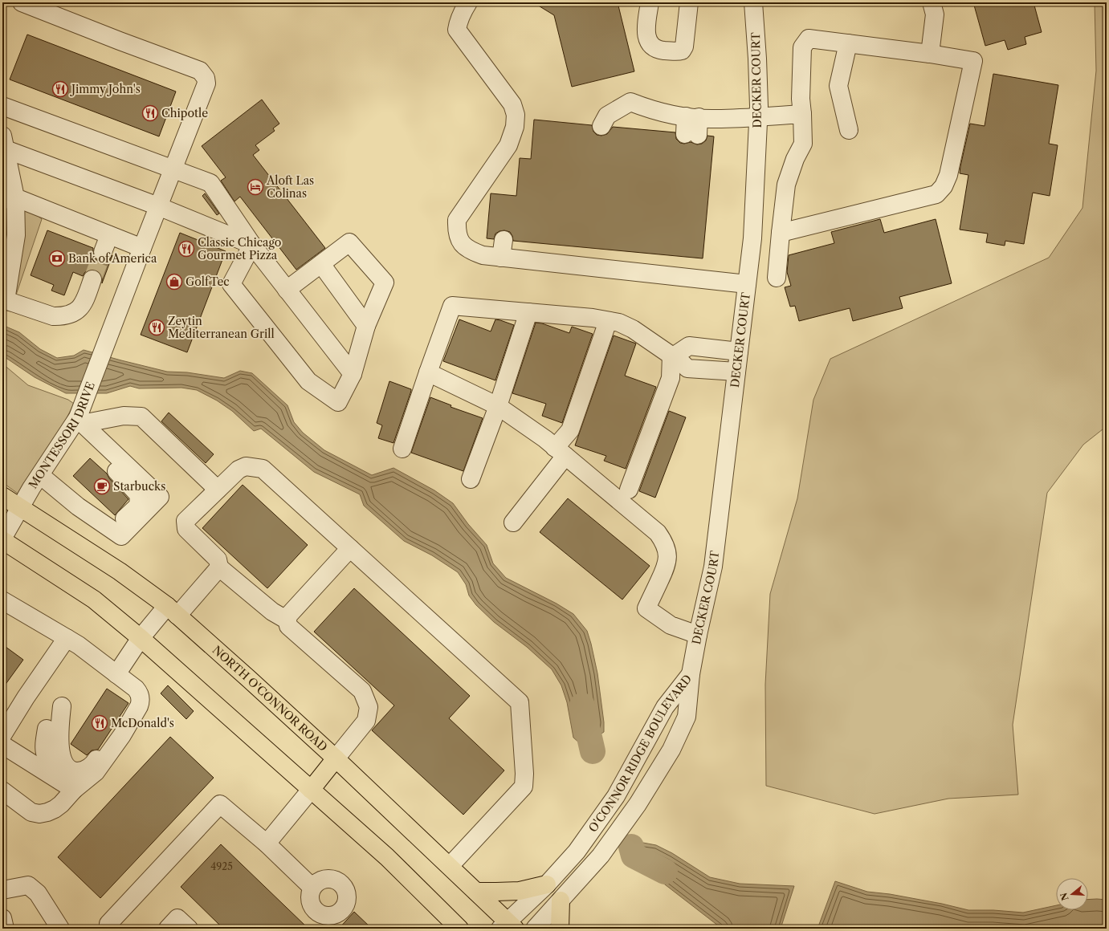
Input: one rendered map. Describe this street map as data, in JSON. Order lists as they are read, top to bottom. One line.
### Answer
{"streets":{"main road":["NORTH O'CONNOR ROAD"],"street":["DECKER COURT","MONTESSORI DRIVE","O'CONNOR RIDGE BOULEVARD"]},"crossings":[["DECKER COURT","O'CONNOR RIDGE BOULEVARD"],["MONTESSORI DRIVE","NORTH O'CONNOR ROAD"],["NORTH O'CONNOR ROAD","O'CONNOR RIDGE BOULEVARD"]],"places":{"restaurant":["Jimmy John's","Chipotle","Classic Chicago Gourmet Pizza","Zeytin Mediterranean Grill","McDonald's"],"hotel":["Aloft Las Colinas"],"bank":["Bank of America"],"shop":["GolfTec"],"cafe":["Starbucks"]},"house_numbers":["4925"],"north":"left"}
